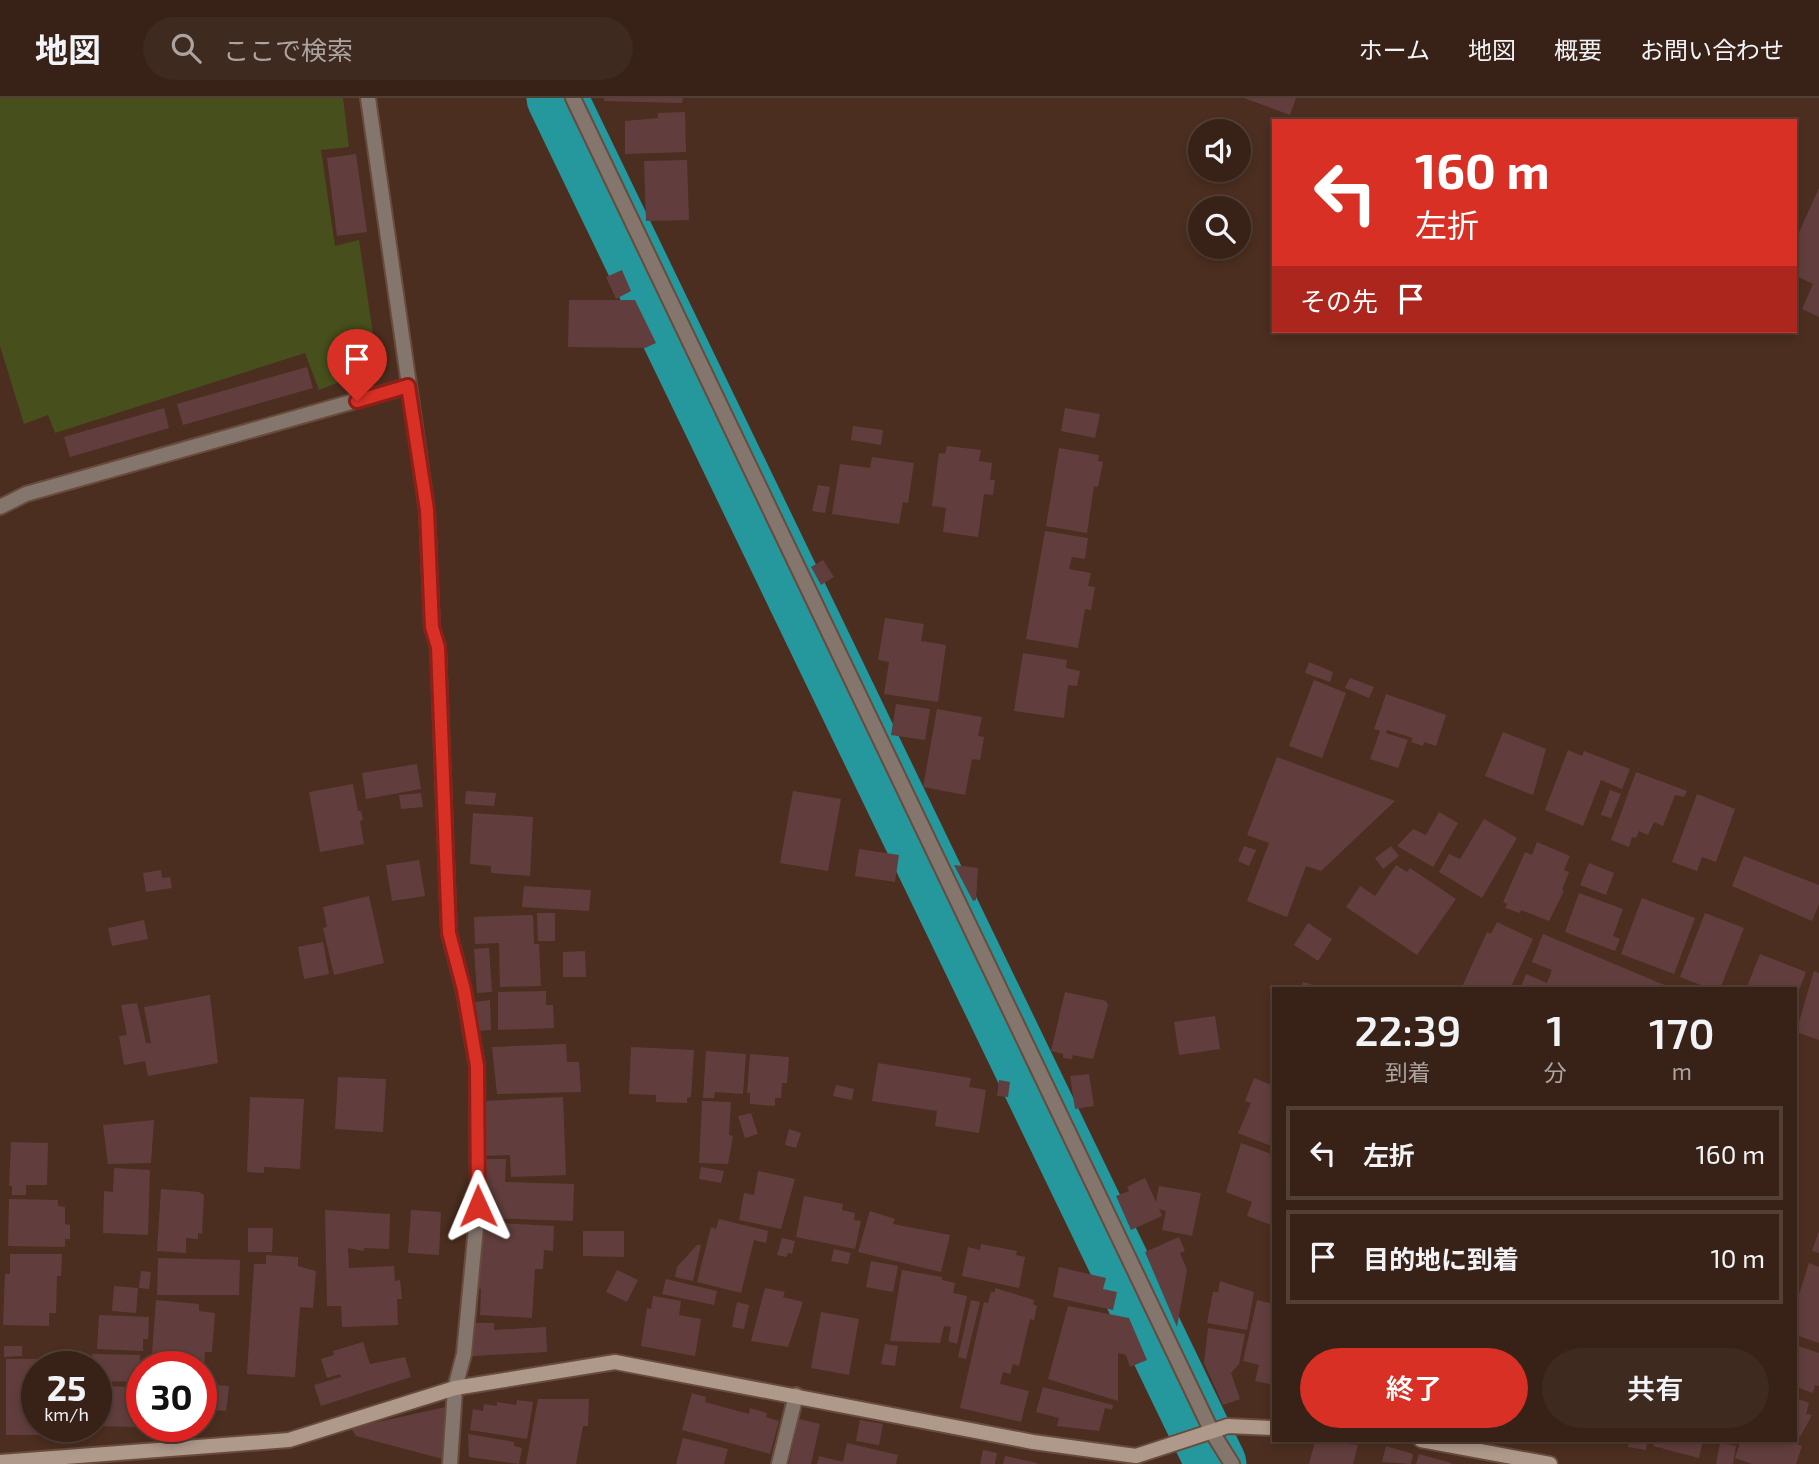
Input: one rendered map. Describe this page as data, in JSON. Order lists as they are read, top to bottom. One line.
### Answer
{"page":{"header":"地図","search":"ここで検索","nav":["ホーム","地図","概要","お問い合わせ"],"turn":["160 m","左折"],"then":"その先","eta":["22:39","到着","1","分","170","m"],"list":[{"name":"左折","value":"160 m"},{"name":"目的地に到着","value":"10 m"}],"buttons":["終了","共有"],"speed":"25 km/h","limit":"30"}}
